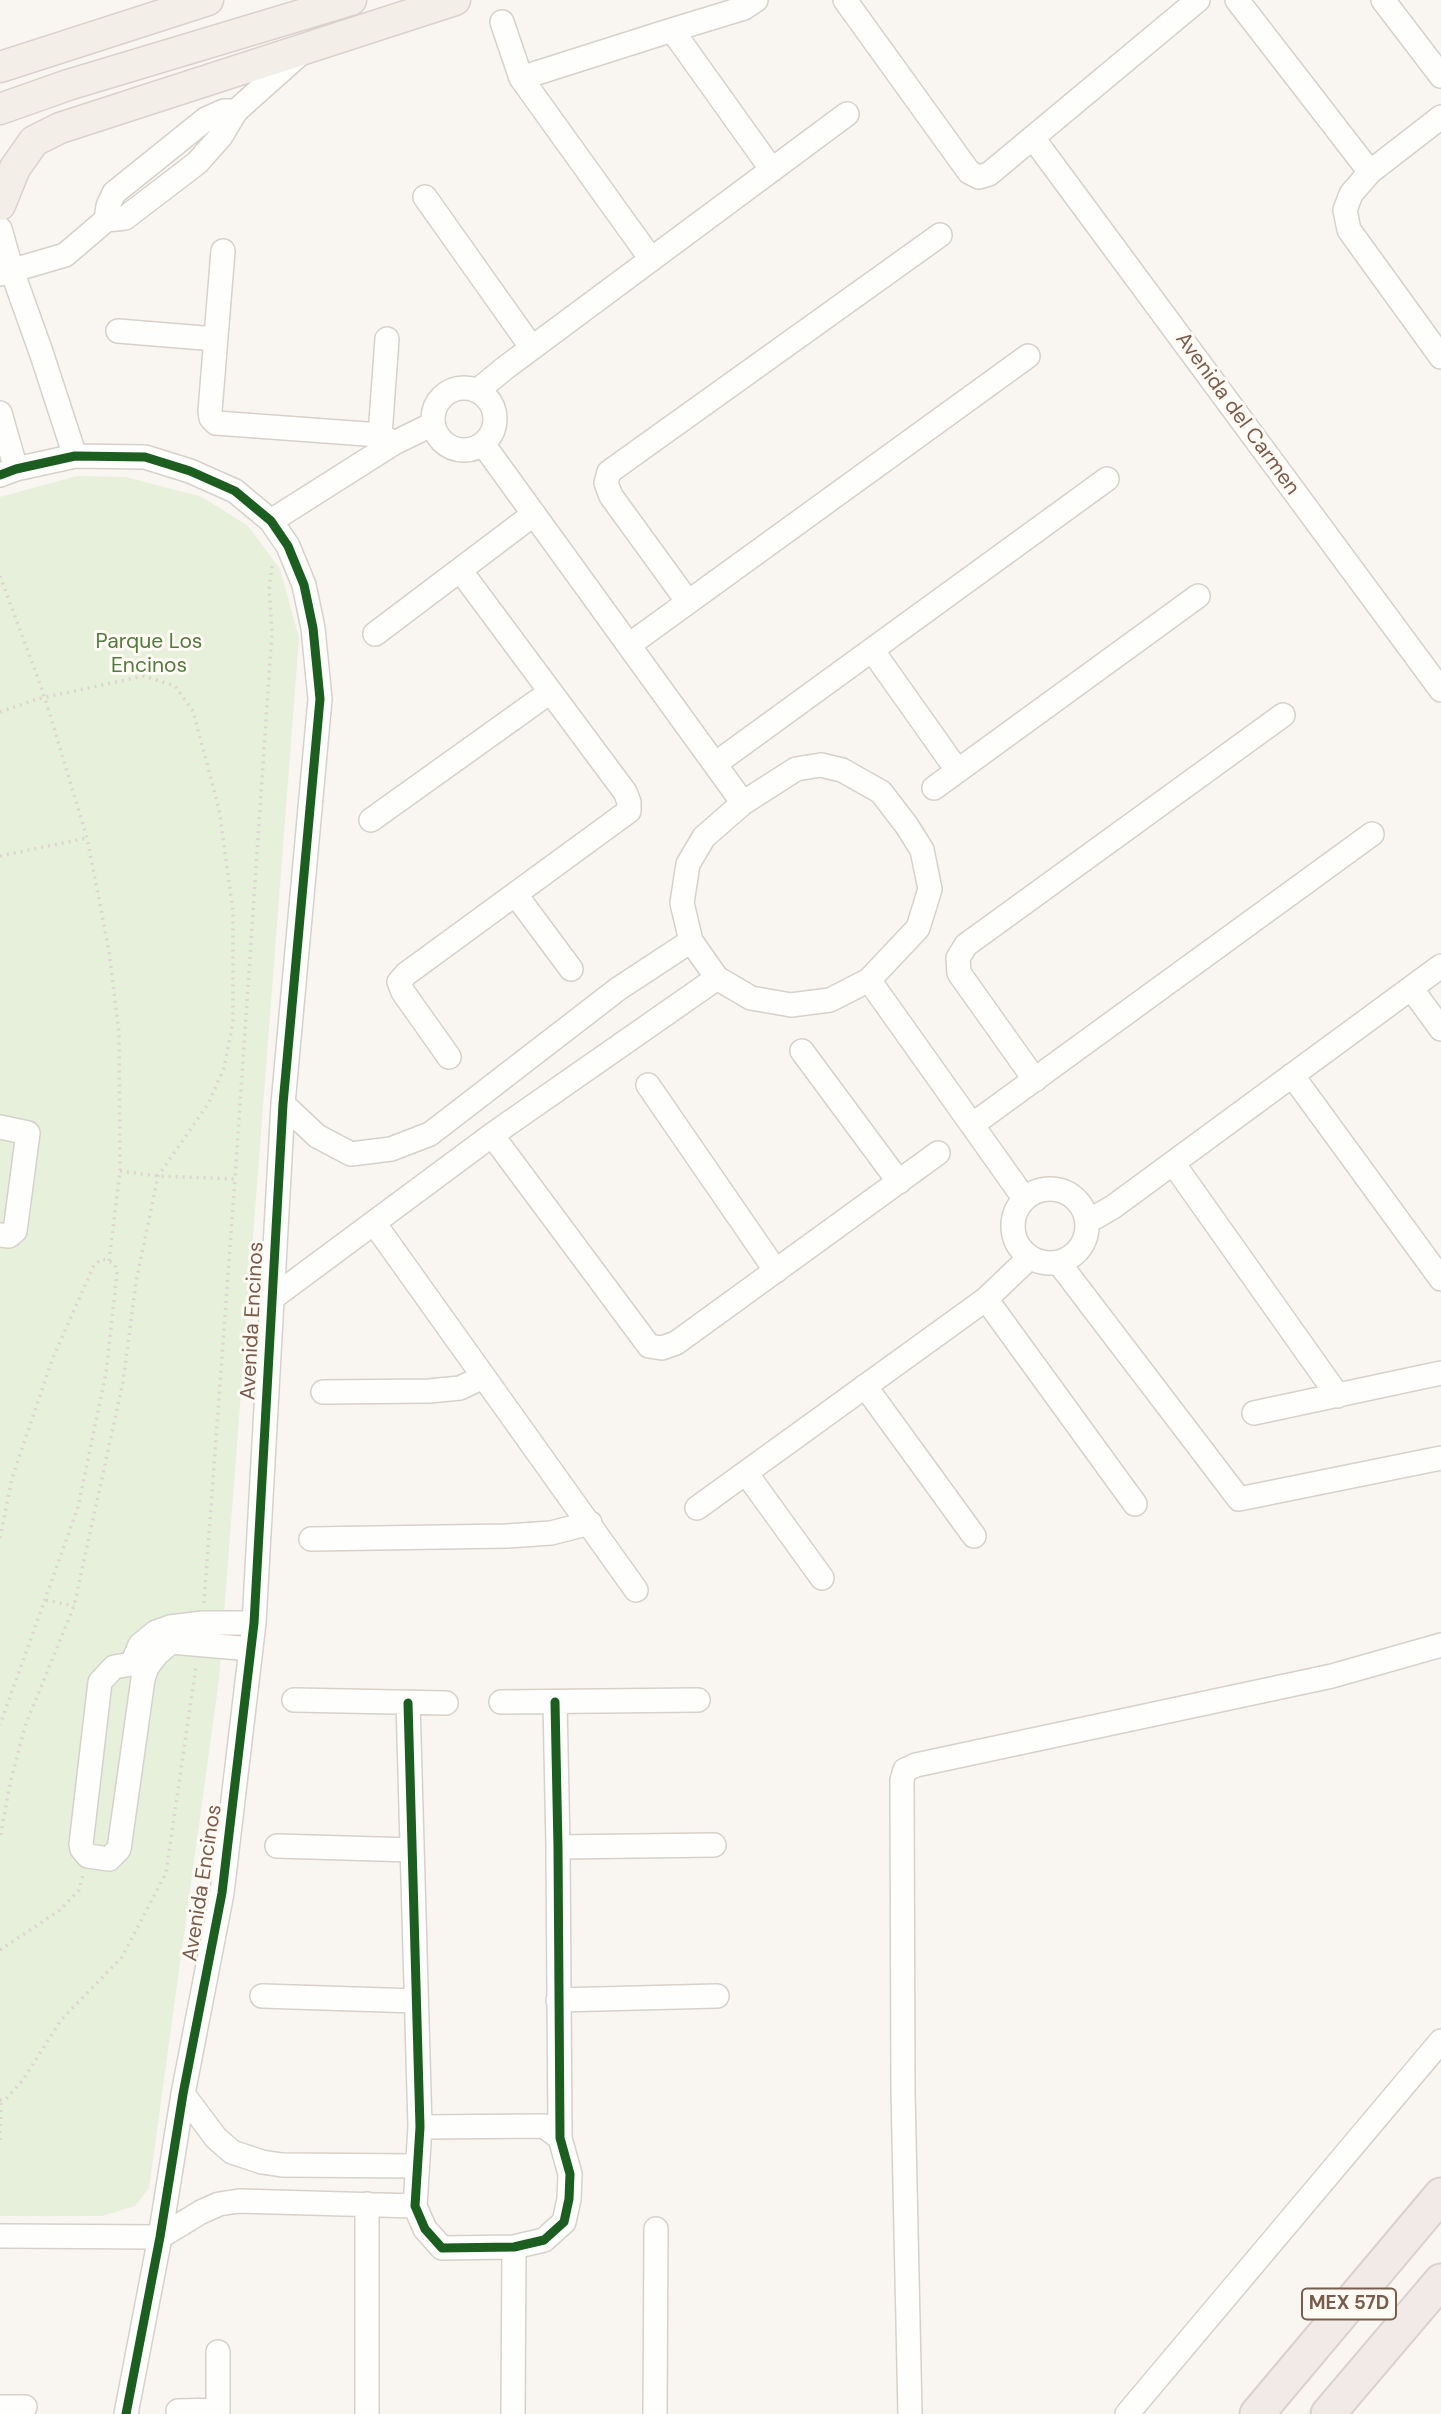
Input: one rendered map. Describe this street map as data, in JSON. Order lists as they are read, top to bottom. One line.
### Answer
{"streets":{"highway":["MEX 57D"],"street":["Avenida del Carmen","Avenida Encinos"]},"parks":["Parque Los Encinos"]}
